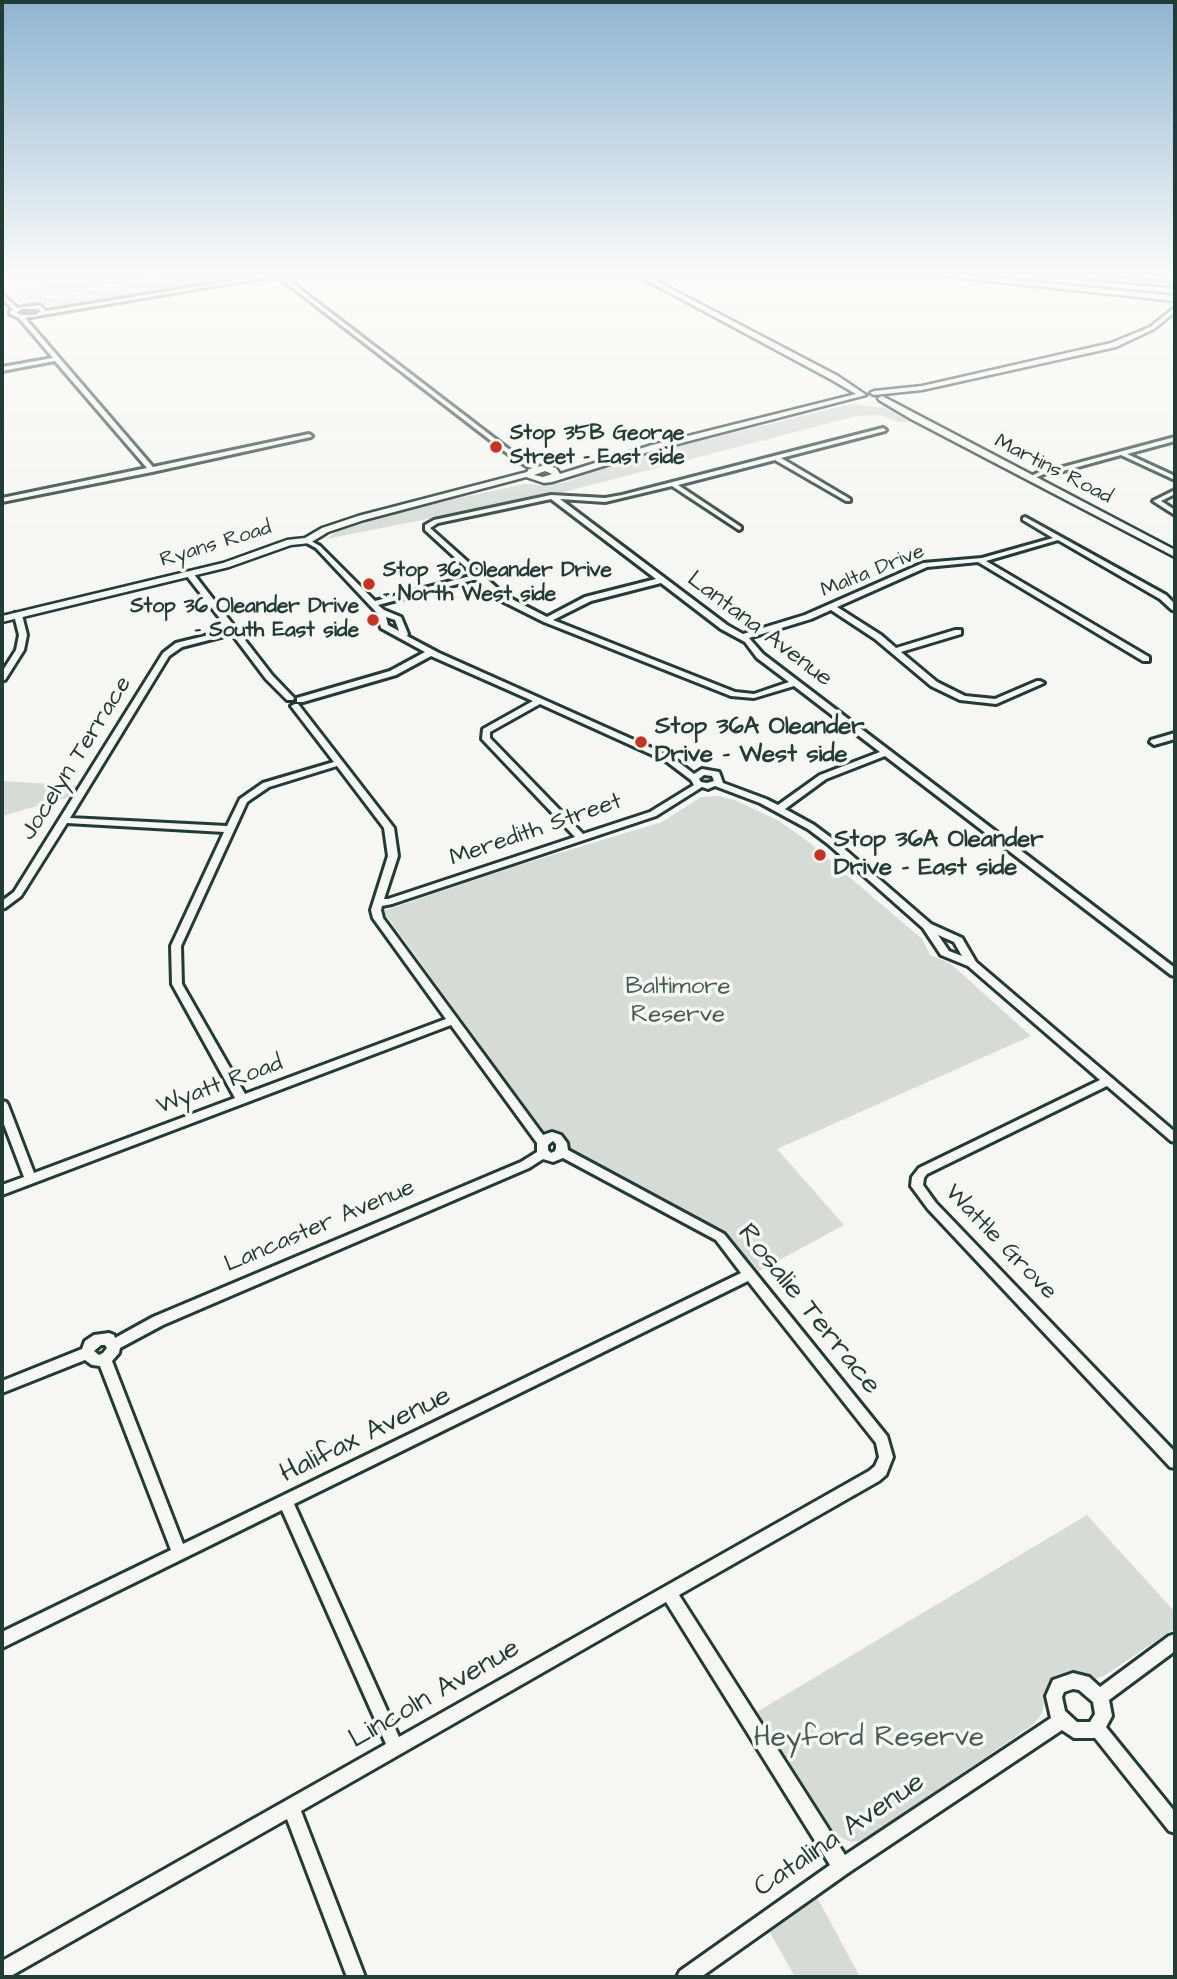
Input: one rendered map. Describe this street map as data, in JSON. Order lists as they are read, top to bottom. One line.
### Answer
{"streets":{"street":["Martins Road","Ryans Road","Malta Drive","Lantana Avenue","Jocelyn Terrace","Meredith Street","Wyatt Road","Lancaster Avenue","Wattle Grove","Rosalie Terrace","Halifax Avenue","Lincoln Avenue","Catalina Avenue"]},"crossings":[["Malta Drive","Lantana Avenue"],["Lancaster Avenue","Rosalie Terrace"],["Rosalie Terrace","Halifax Avenue"],["Rosalie Terrace","Lincoln Avenue"]],"parks":["Baltimore Reserve","Heyford Reserve"],"places":["Stop 35B George Street - East side","Stop 36 Oleander Drive - North West side","Stop 36 Oleander Drive - South East side","Stop 36A Oleander Drive - West side","Stop 36A Oleander Drive - East side"]}
